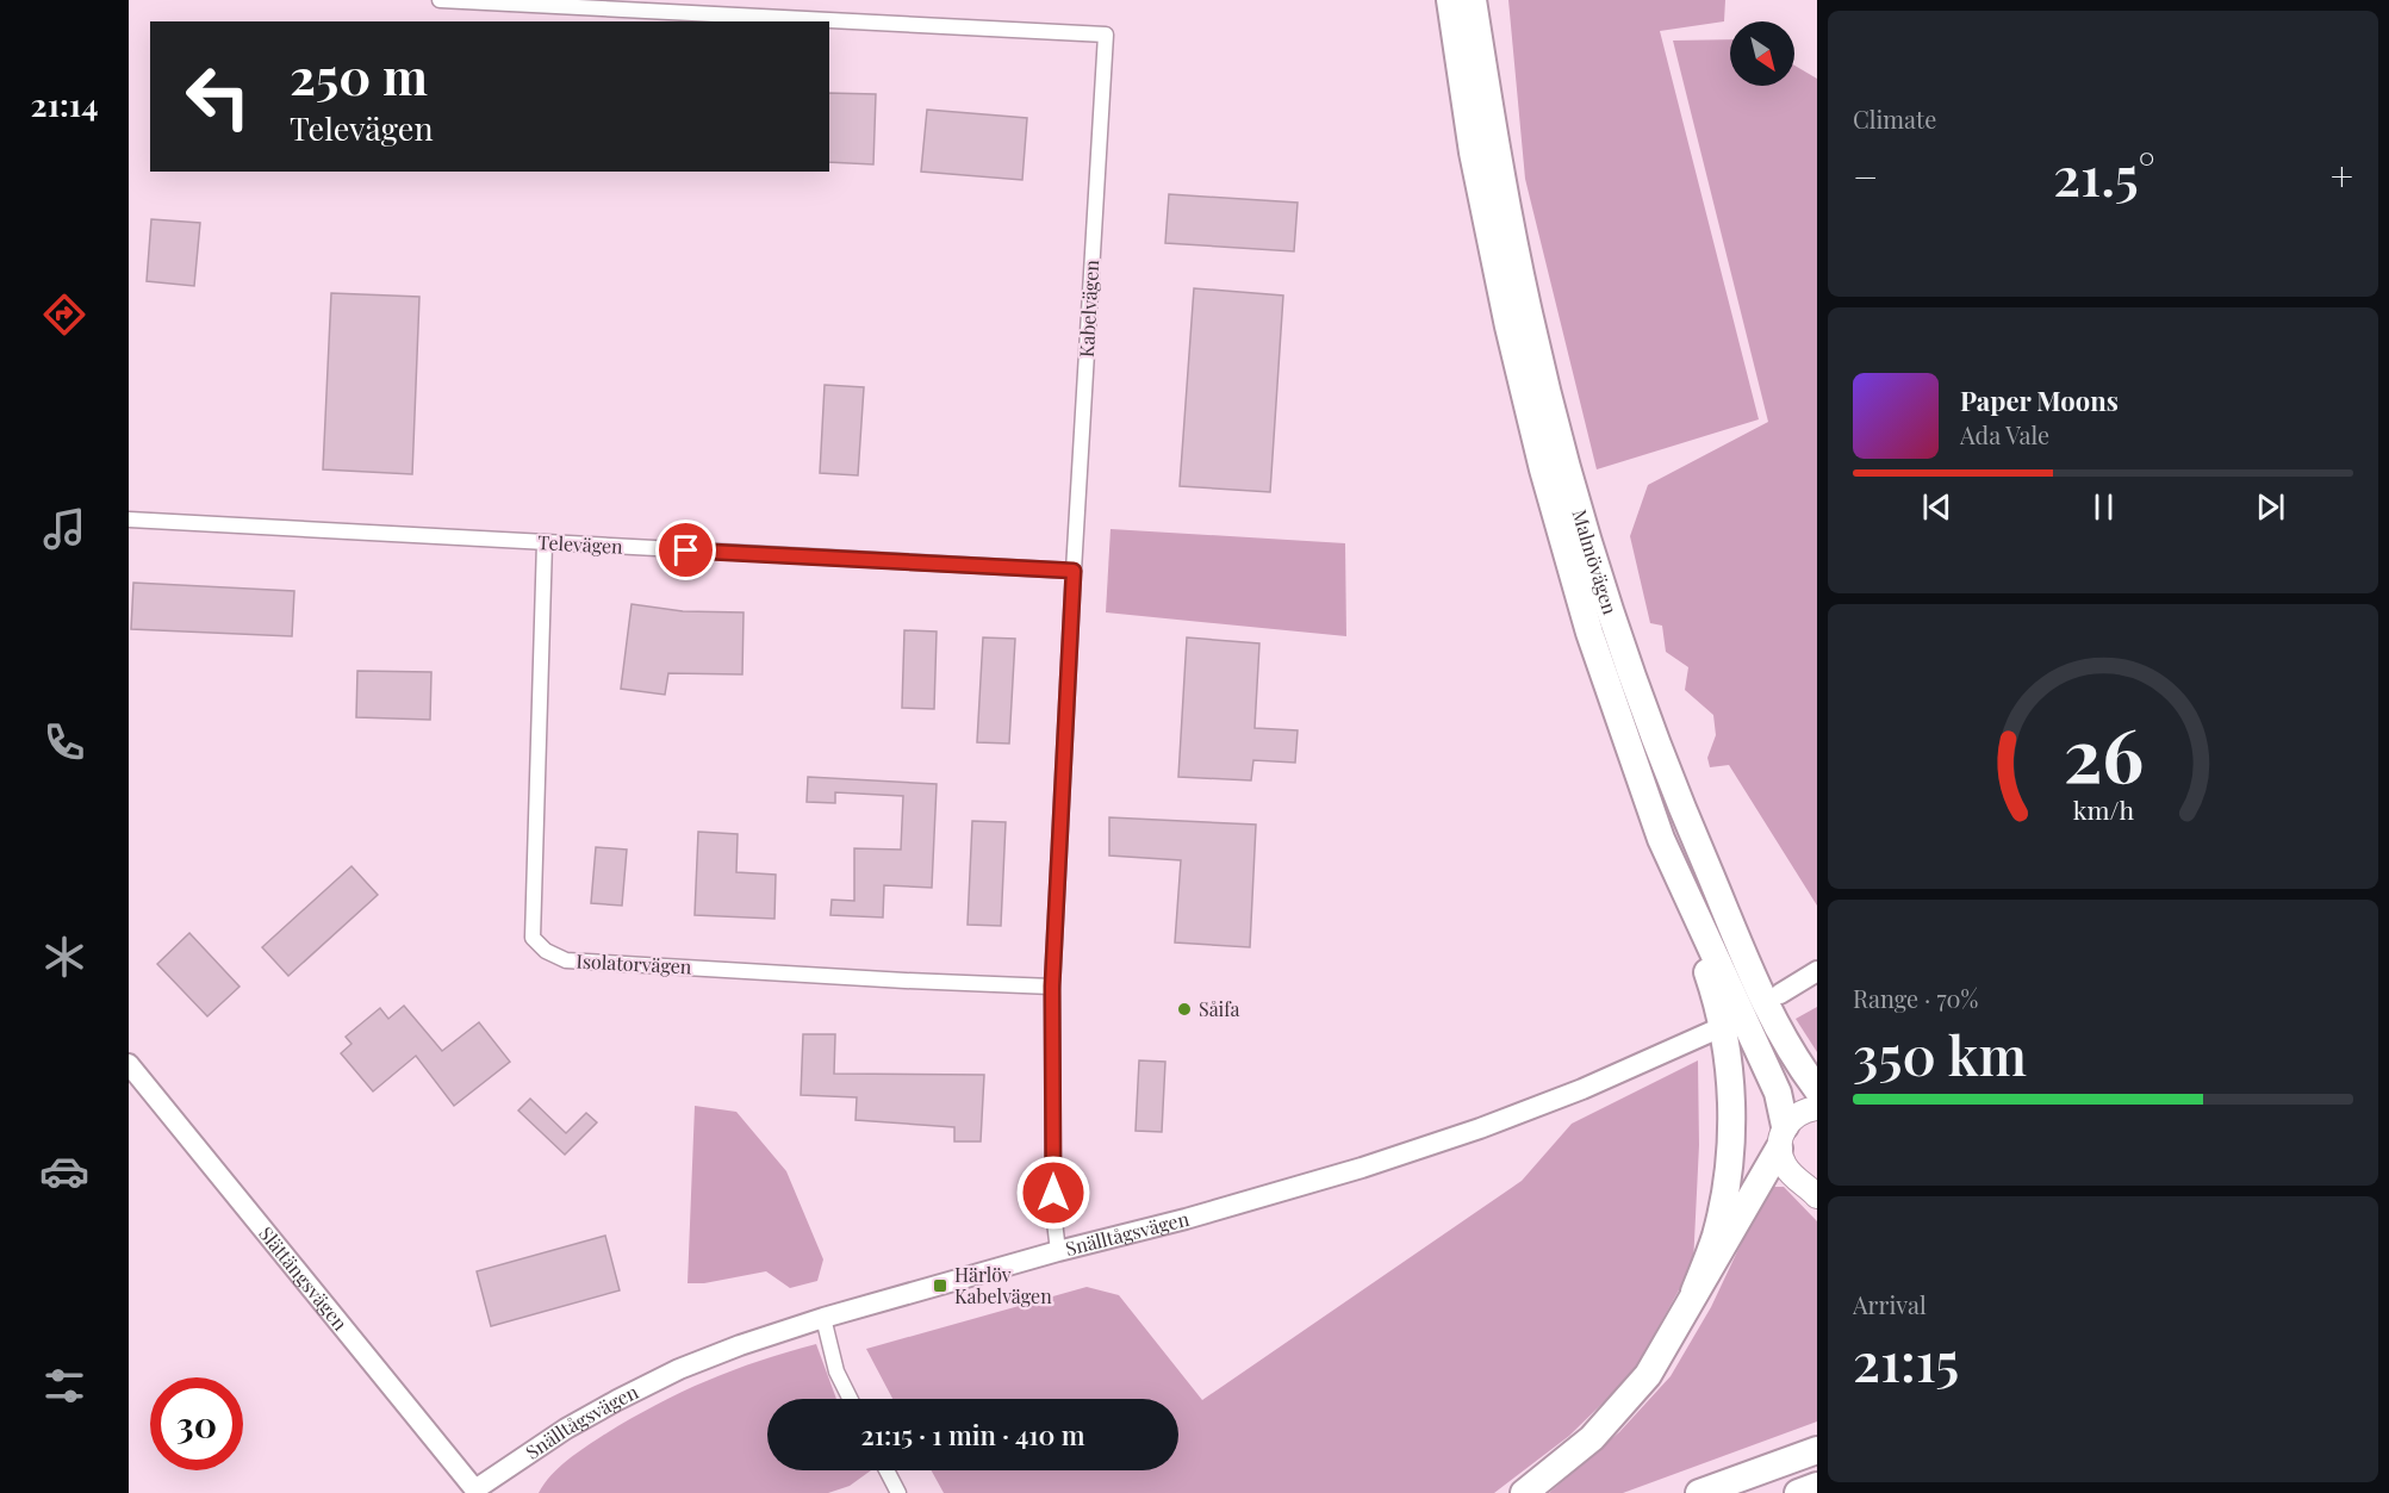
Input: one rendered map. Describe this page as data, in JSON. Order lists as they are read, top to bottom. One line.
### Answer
{"streets":{"highway":["Malmövägen"],"street":["Kabelvägen","Televägen","Isolatorvägen","Snälltågsvägen","Slättängsvägen"]},"crossings":[["Kabelvägen","Televägen"],["Kabelvägen","Isolatorvägen"],["Kabelvägen","Snälltågsvägen"],["Televägen","Isolatorvägen"],["Snälltågsvägen","Slättängsvägen"]],"places":{"other":["Såifa"],"transit":["Härlöv Kabelvägen"]},"north":"bottom right","page":{"tabs":"21:14","tile":["Climate",["Range · 70%","350 km"],["Arrival","21:15"]],"turn":["250 m","Televägen"],"heat":["−","21.5°","+"],"song":["Paper Moons","Ada Vale"],"limit":"30","trip":"21:15 · 1 min · 410 m","gauge":["26","km/h"]}}
